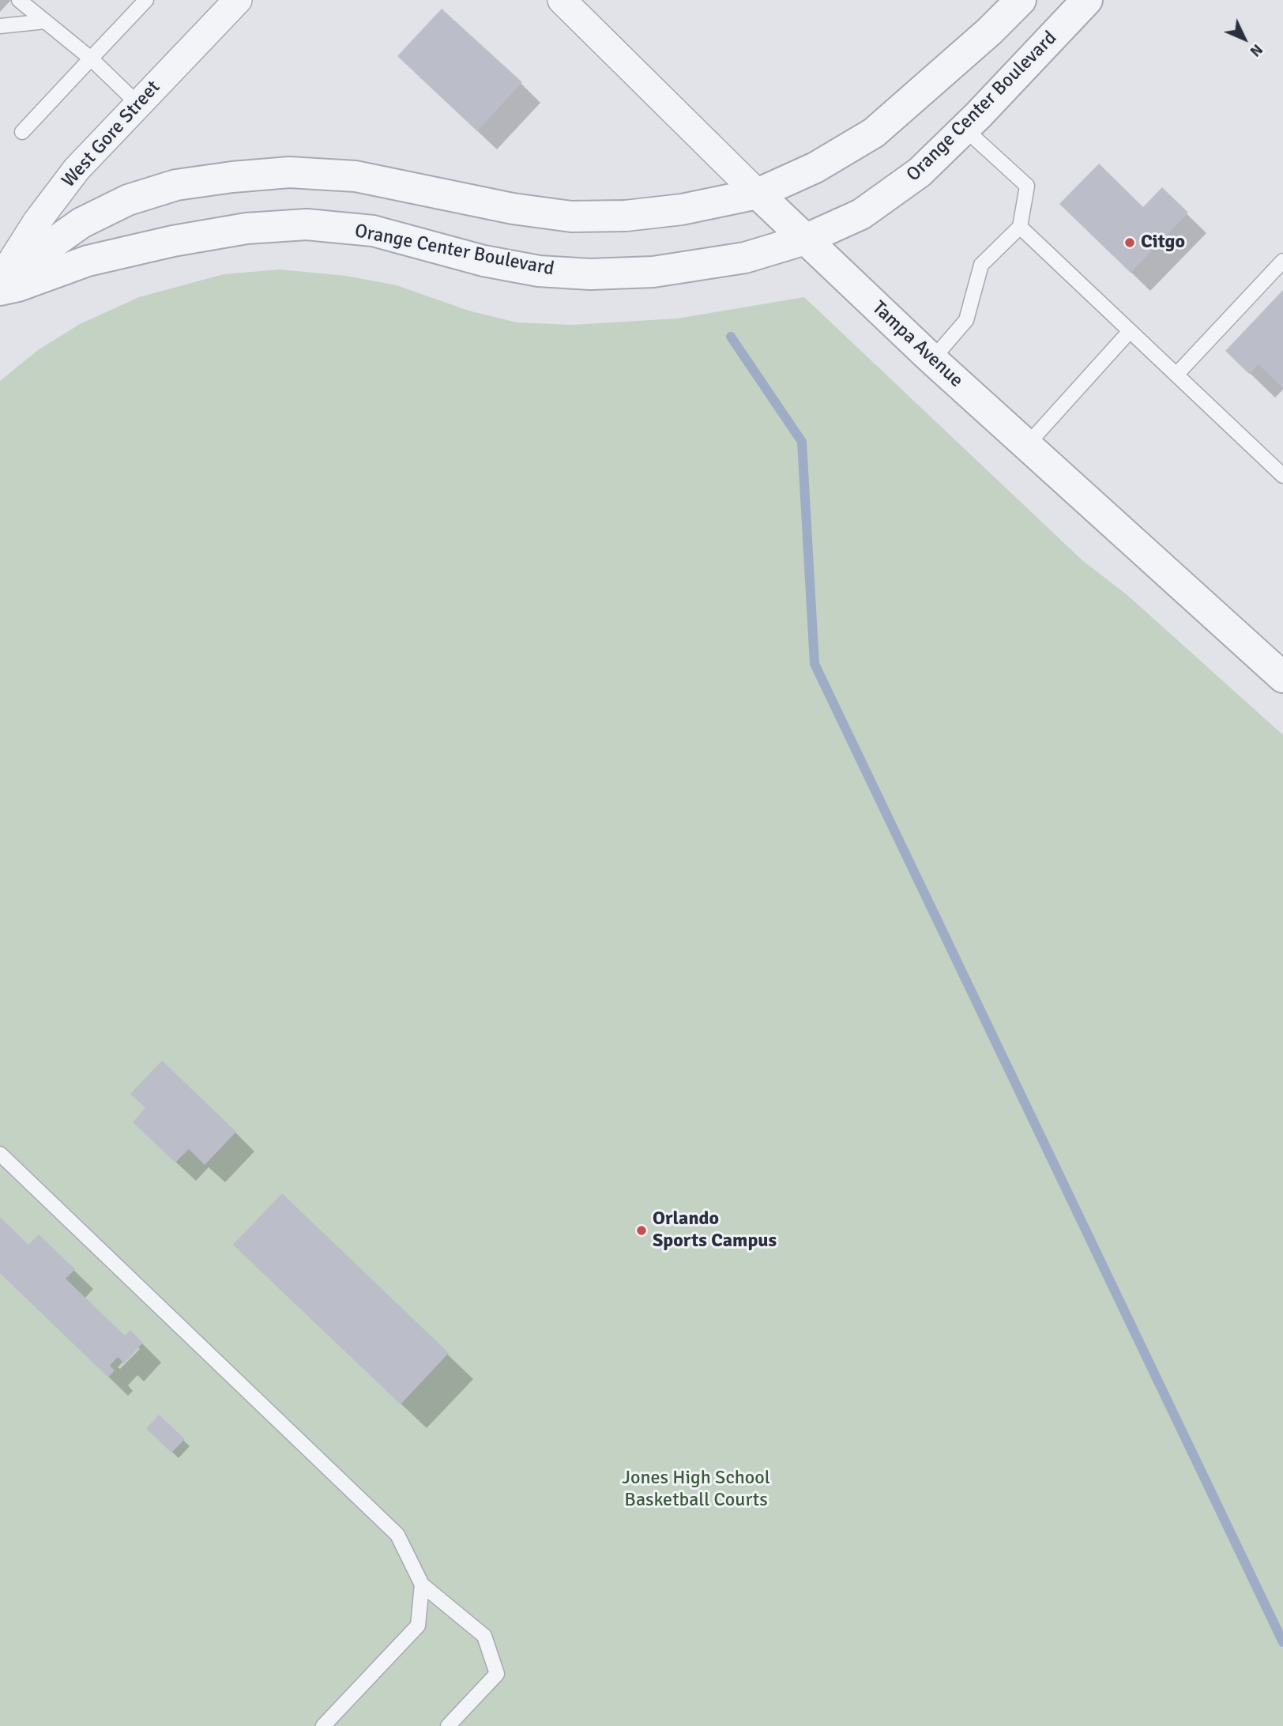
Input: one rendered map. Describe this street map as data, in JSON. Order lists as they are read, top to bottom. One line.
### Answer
{"streets":{"street":["Orange Center Boulevard","West Gore Street","Tampa Avenue"]},"crossings":[["Orange Center Boulevard","Tampa Avenue"]],"parks":["Jones High School Basketball Courts"],"places":["Citgo","Orlando Sports Campus"],"north":"bottom right"}
